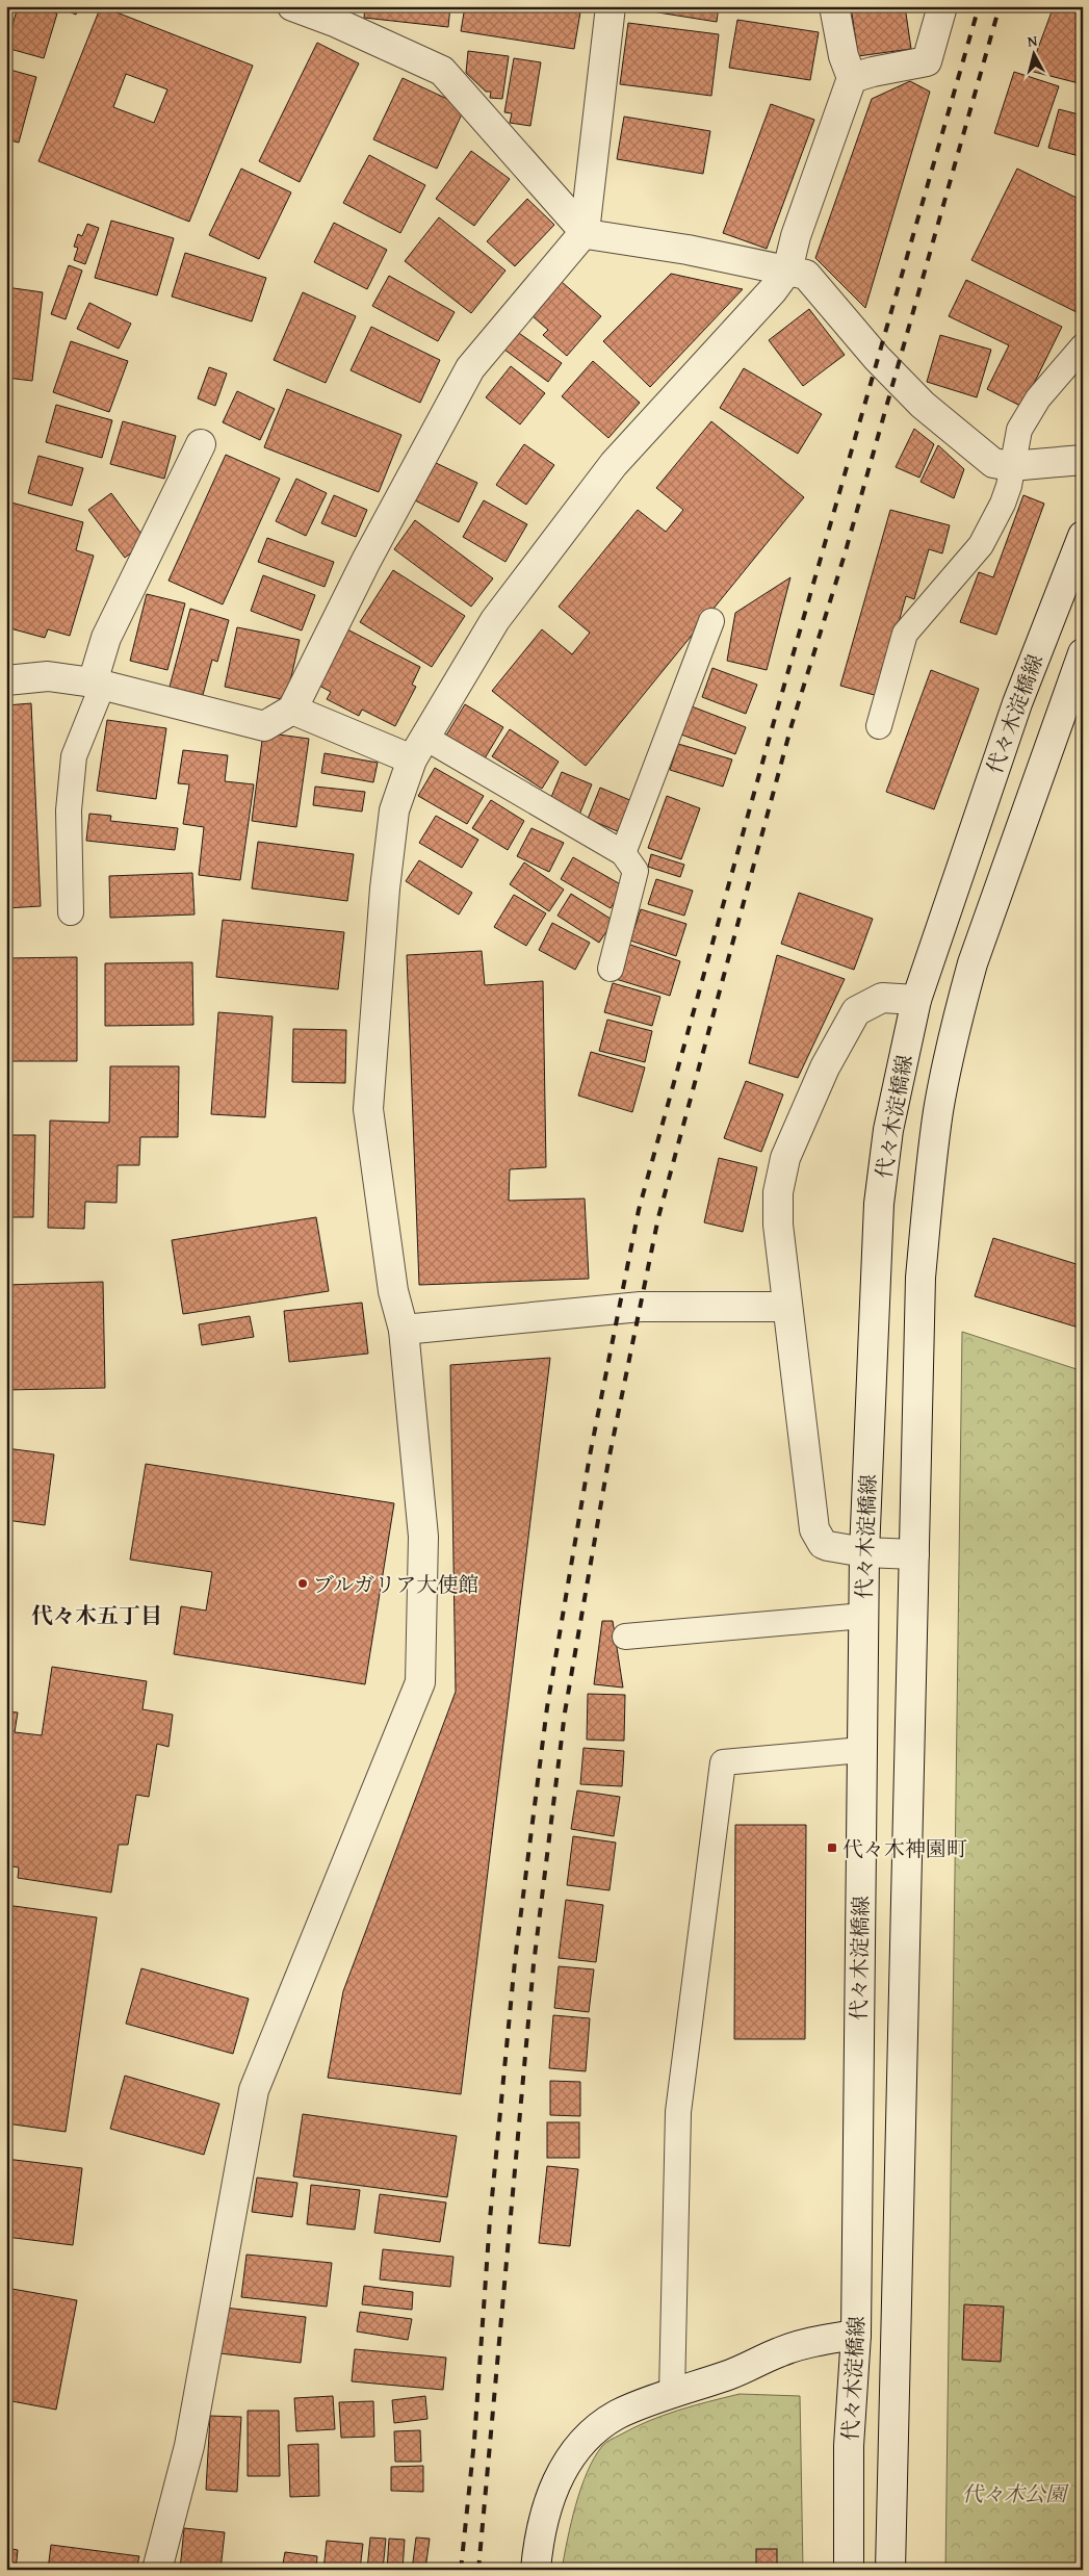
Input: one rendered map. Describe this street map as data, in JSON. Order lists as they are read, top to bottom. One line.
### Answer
{"streets":{"street":["代々木淀橋線"]},"districts":["代々木五丁目"],"parks":["代々木公園"],"places":{"other":["ブルガリア大使館"],"transit":["代々木神園町"]},"north":"top"}
